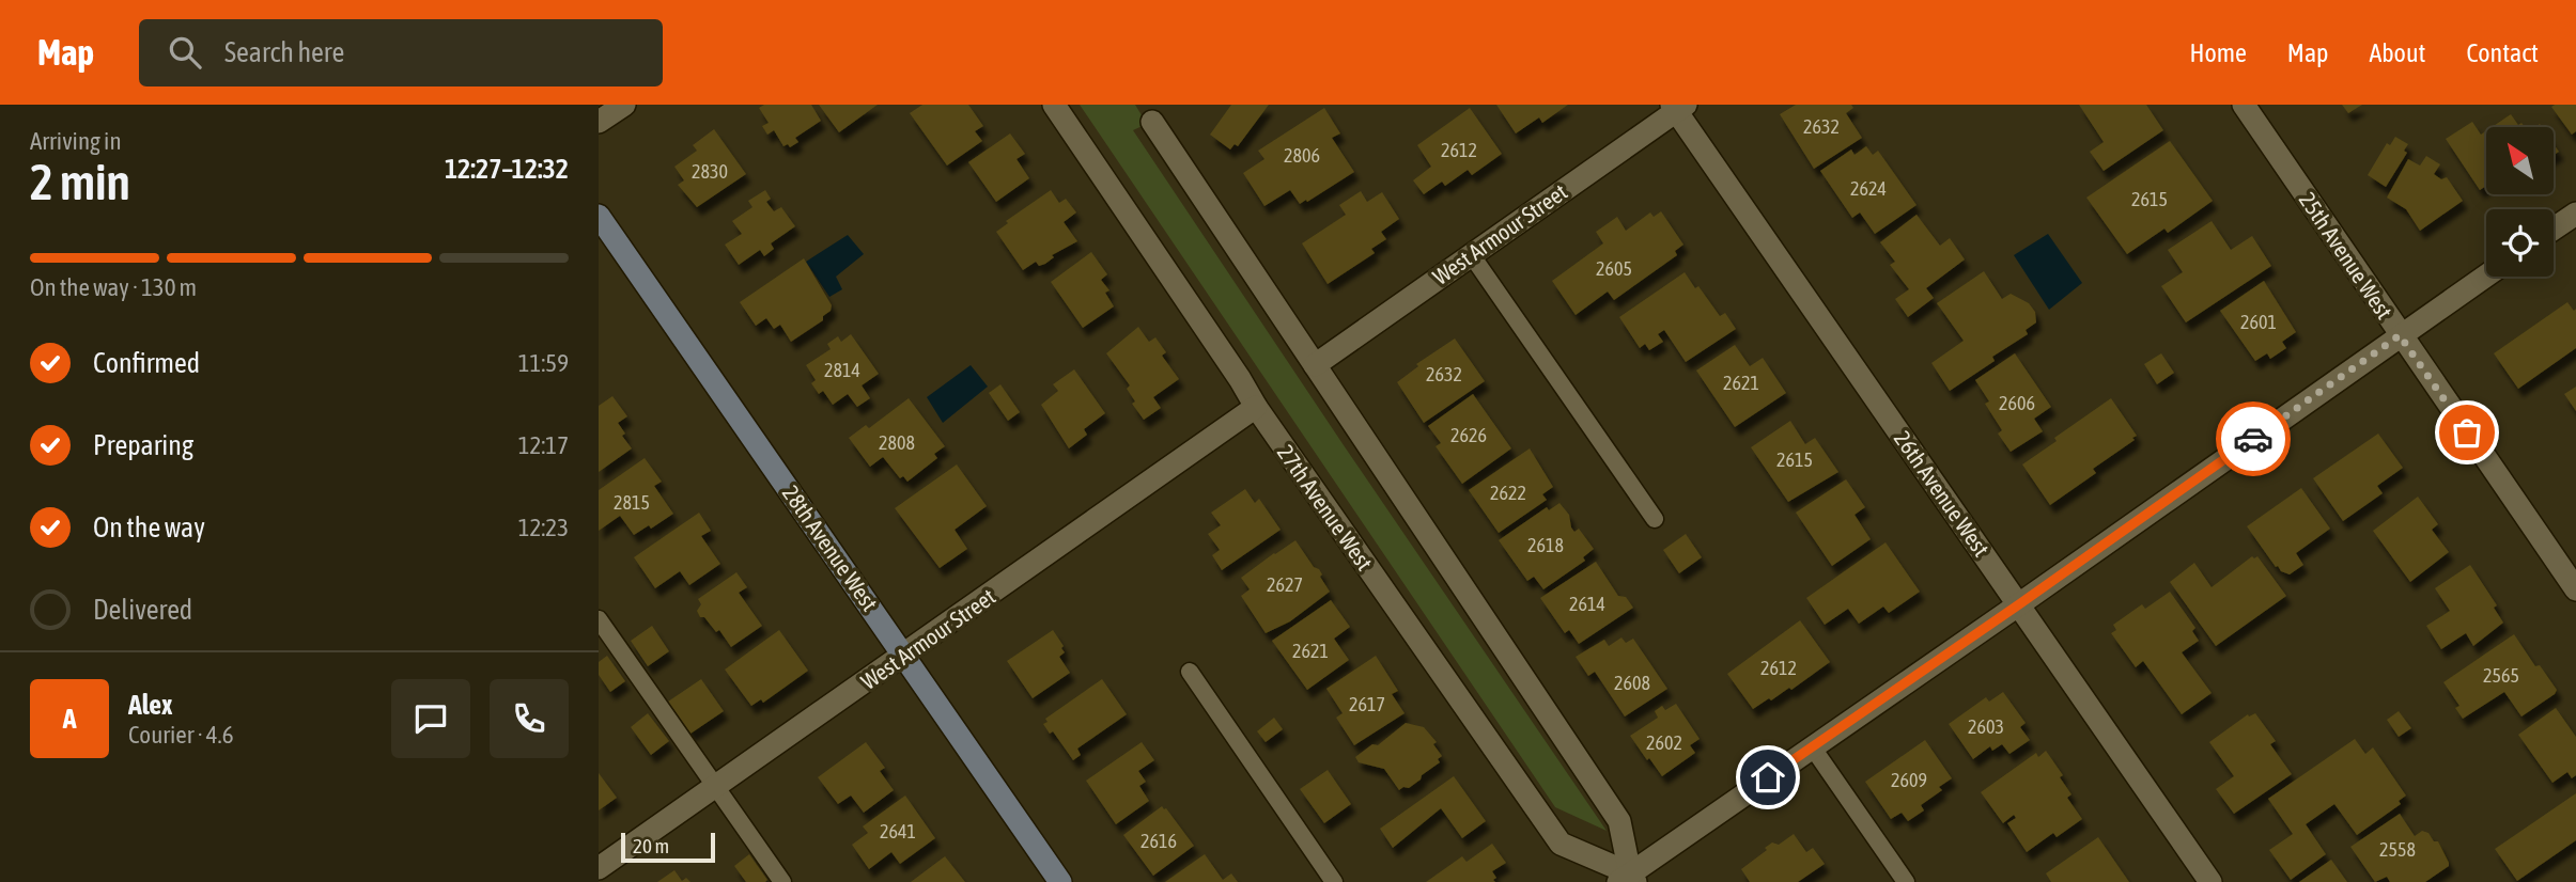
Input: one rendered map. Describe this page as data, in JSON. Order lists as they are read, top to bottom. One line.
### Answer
{"streets":{"street":["West Armour Street","25th Avenue West","26th Avenue West","27th Avenue West","28th Avenue West"]},"crossings":[["West Armour Street","26th Avenue West"],["West Armour Street","27th Avenue West"],["West Armour Street","28th Avenue West"]],"house_numbers":["2632","2612","2806","2830","2624","2615","2605","2601","2814","2632","2621","2606","2626","2808","2615","2622","2815","2618","2627","2614","2621","2612","2565","2608","2617","2603","2602","2609","2641","2616","2558"],"scale_bar":"20 m","north":"top left","page":{"header":"Map","search":"Search here","nav":["Home","Map","About","Contact"],"heading":["2 min","Arriving in","12:27–12:32"],"panel":["Alex","Courier · 4.6"],"bar":"On the way · 130 m","list":[["Confirmed","11:59"],["Preparing","12:17"],["On the way","12:23"],"Delivered"],"round":"A","scale":"20 m"}}
